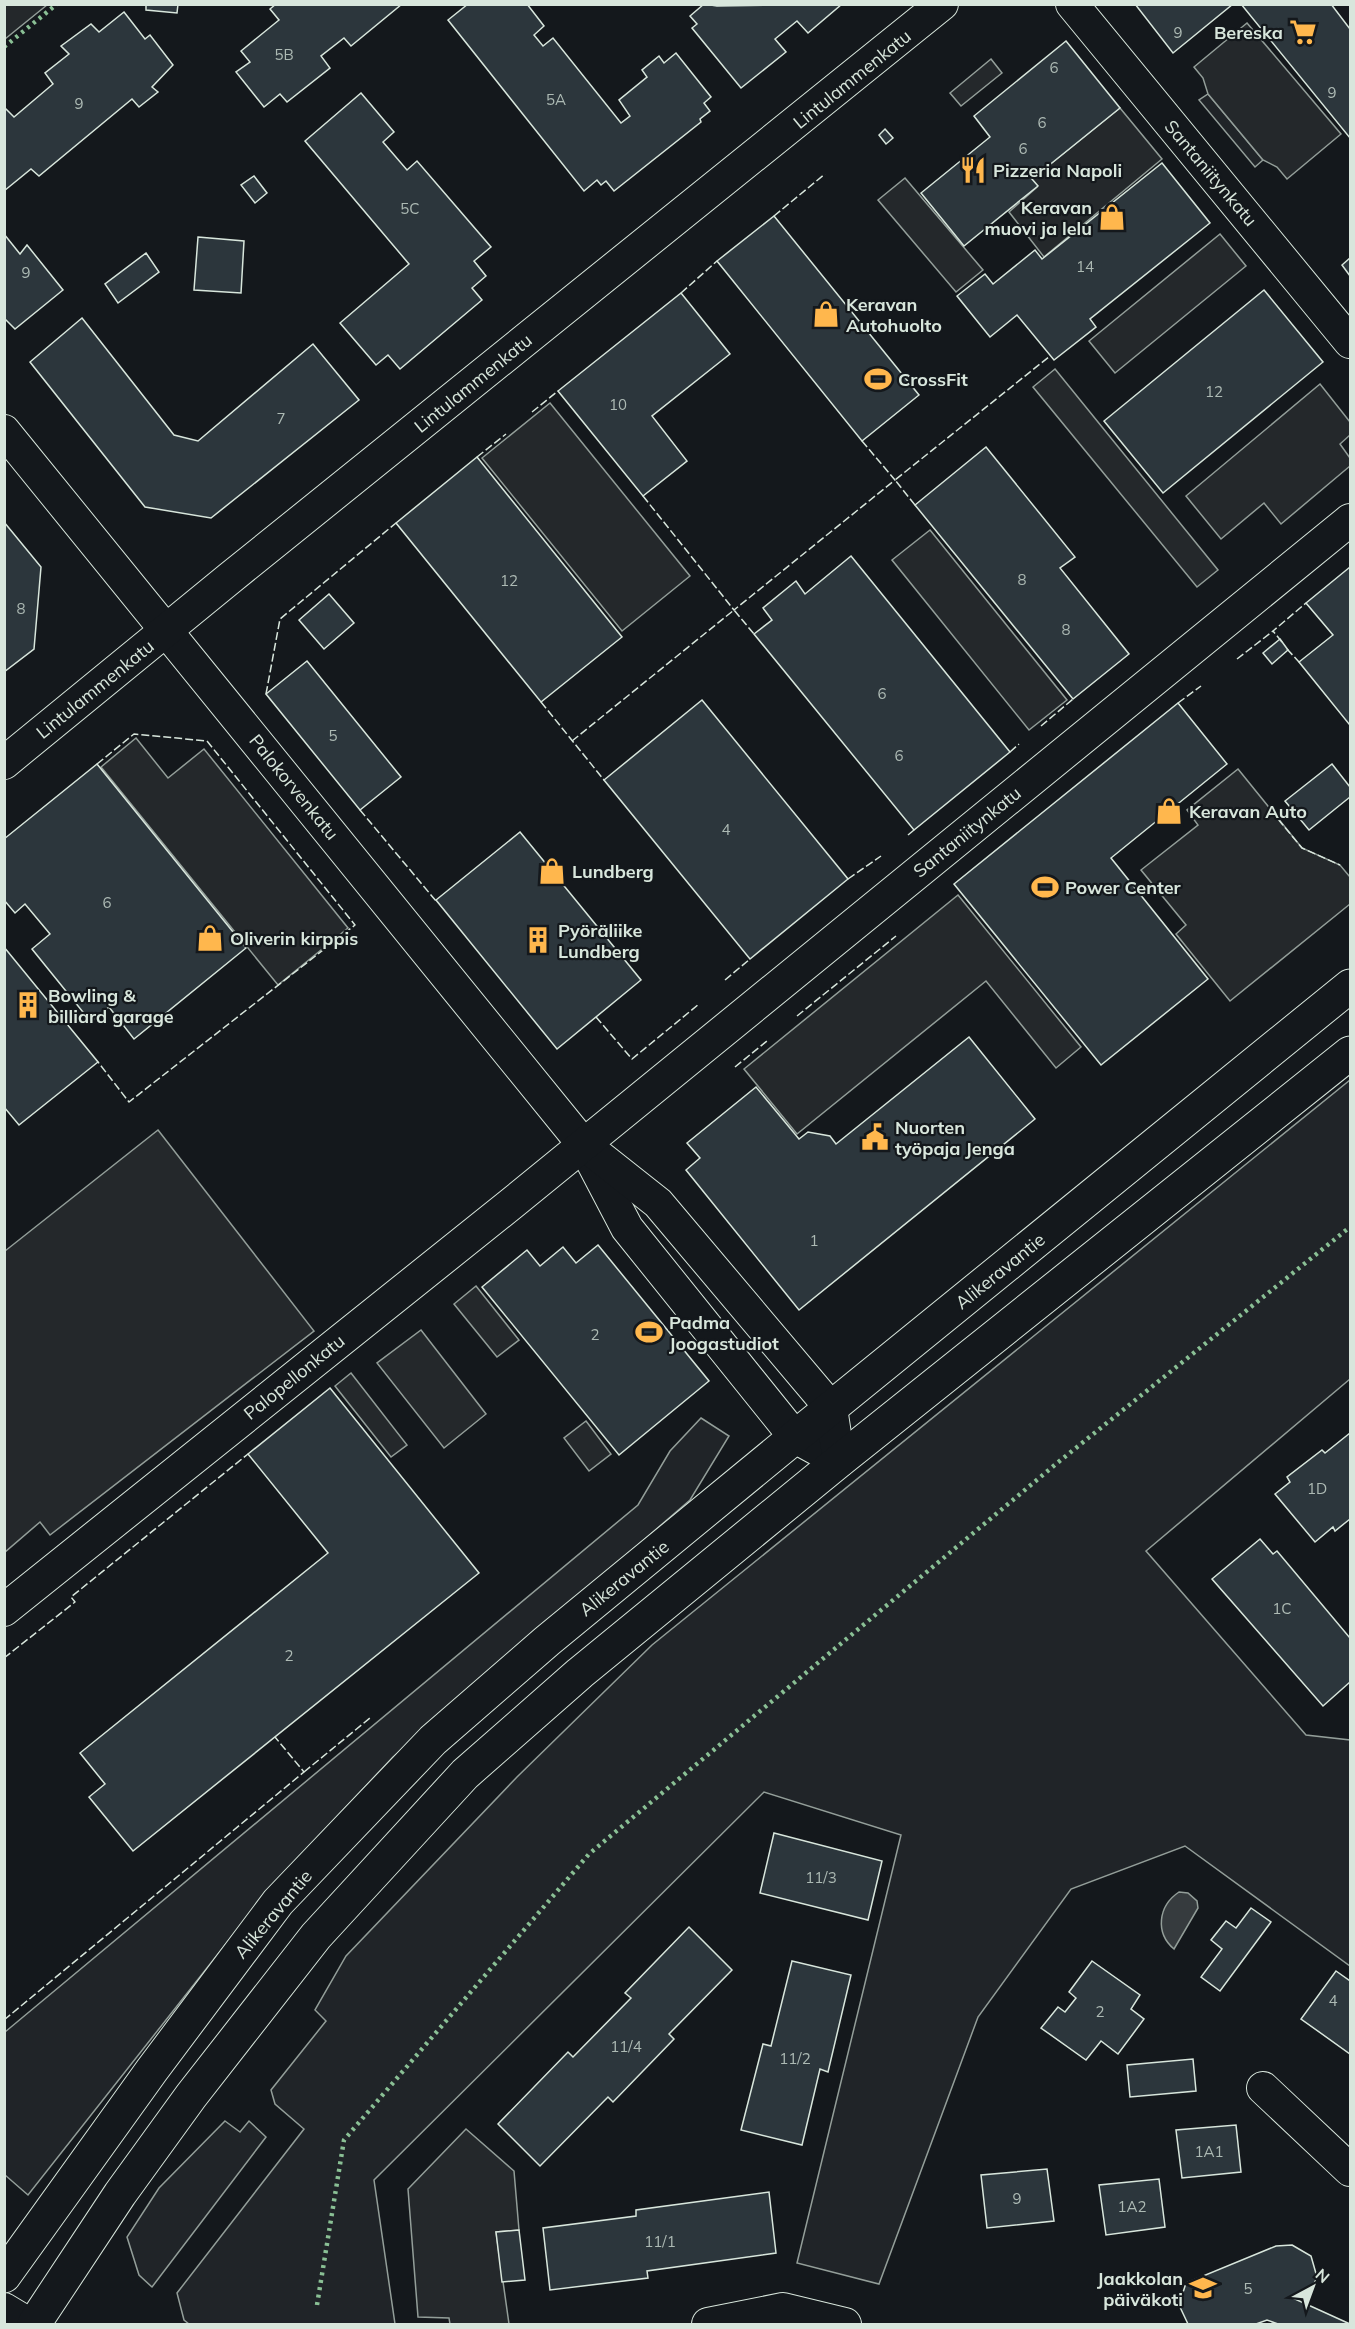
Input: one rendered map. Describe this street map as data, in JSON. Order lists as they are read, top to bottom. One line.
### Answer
{"streets":{"main road":["Alikeravantie"],"street":["Lintulammenkatu","Santaniitynkatu","Palokorvenkatu","Palopellonkatu"]},"crossings":[["Lintulammenkatu","Palokorvenkatu"],["Santaniitynkatu","Palokorvenkatu"],["Santaniitynkatu","Palopellonkatu"],["Palokorvenkatu","Alikeravantie"],["Palokorvenkatu","Palopellonkatu"]],"places":{"supermarket":["Bereska"],"restaurant":["Pizzeria Napoli"],"shop":["Keravan muovi ja lelu","Keravan Autohuolto","Keravan Auto","Lundberg","Oliverin kirppis"],"sports":["CrossFit","Power Center","Padma Joogastudiot"],"building":["Pyöräliike Lundberg","Bowling & billiard garage"],"public building":["Nuorten työpaja Jenga"],"school or university":["Jaakkolan päiväkoti"]},"house_numbers":["9","5B","6","9","5A","9","6","6","5C","14","9","12","10","7","8","12","8","8","6","5","6","4","6","1","2","1D","1C","2","11/3","4","2","11/4","11/2","1A1","9","1A2","11/1","5"],"north":"top right"}
